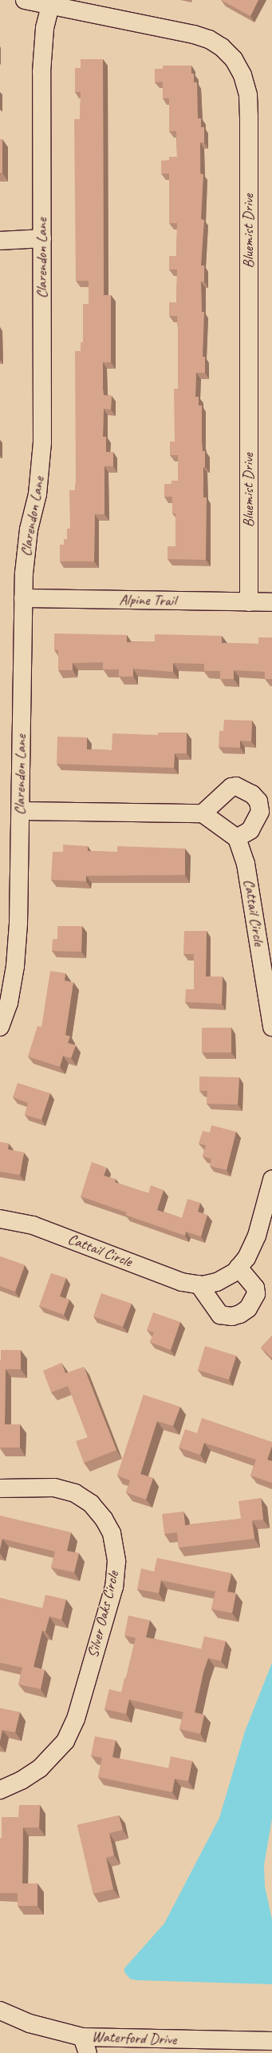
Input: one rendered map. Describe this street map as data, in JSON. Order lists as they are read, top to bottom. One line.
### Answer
{"streets":{"street":["Bluemist Drive","Clarendon Lane","Alpine Trail","Cattail Circle","Silver Oaks Circle","Waterford Drive"]},"crossings":[["Bluemist Drive","Clarendon Lane"],["Bluemist Drive","Alpine Trail"],["Clarendon Lane","Alpine Trail"]]}
